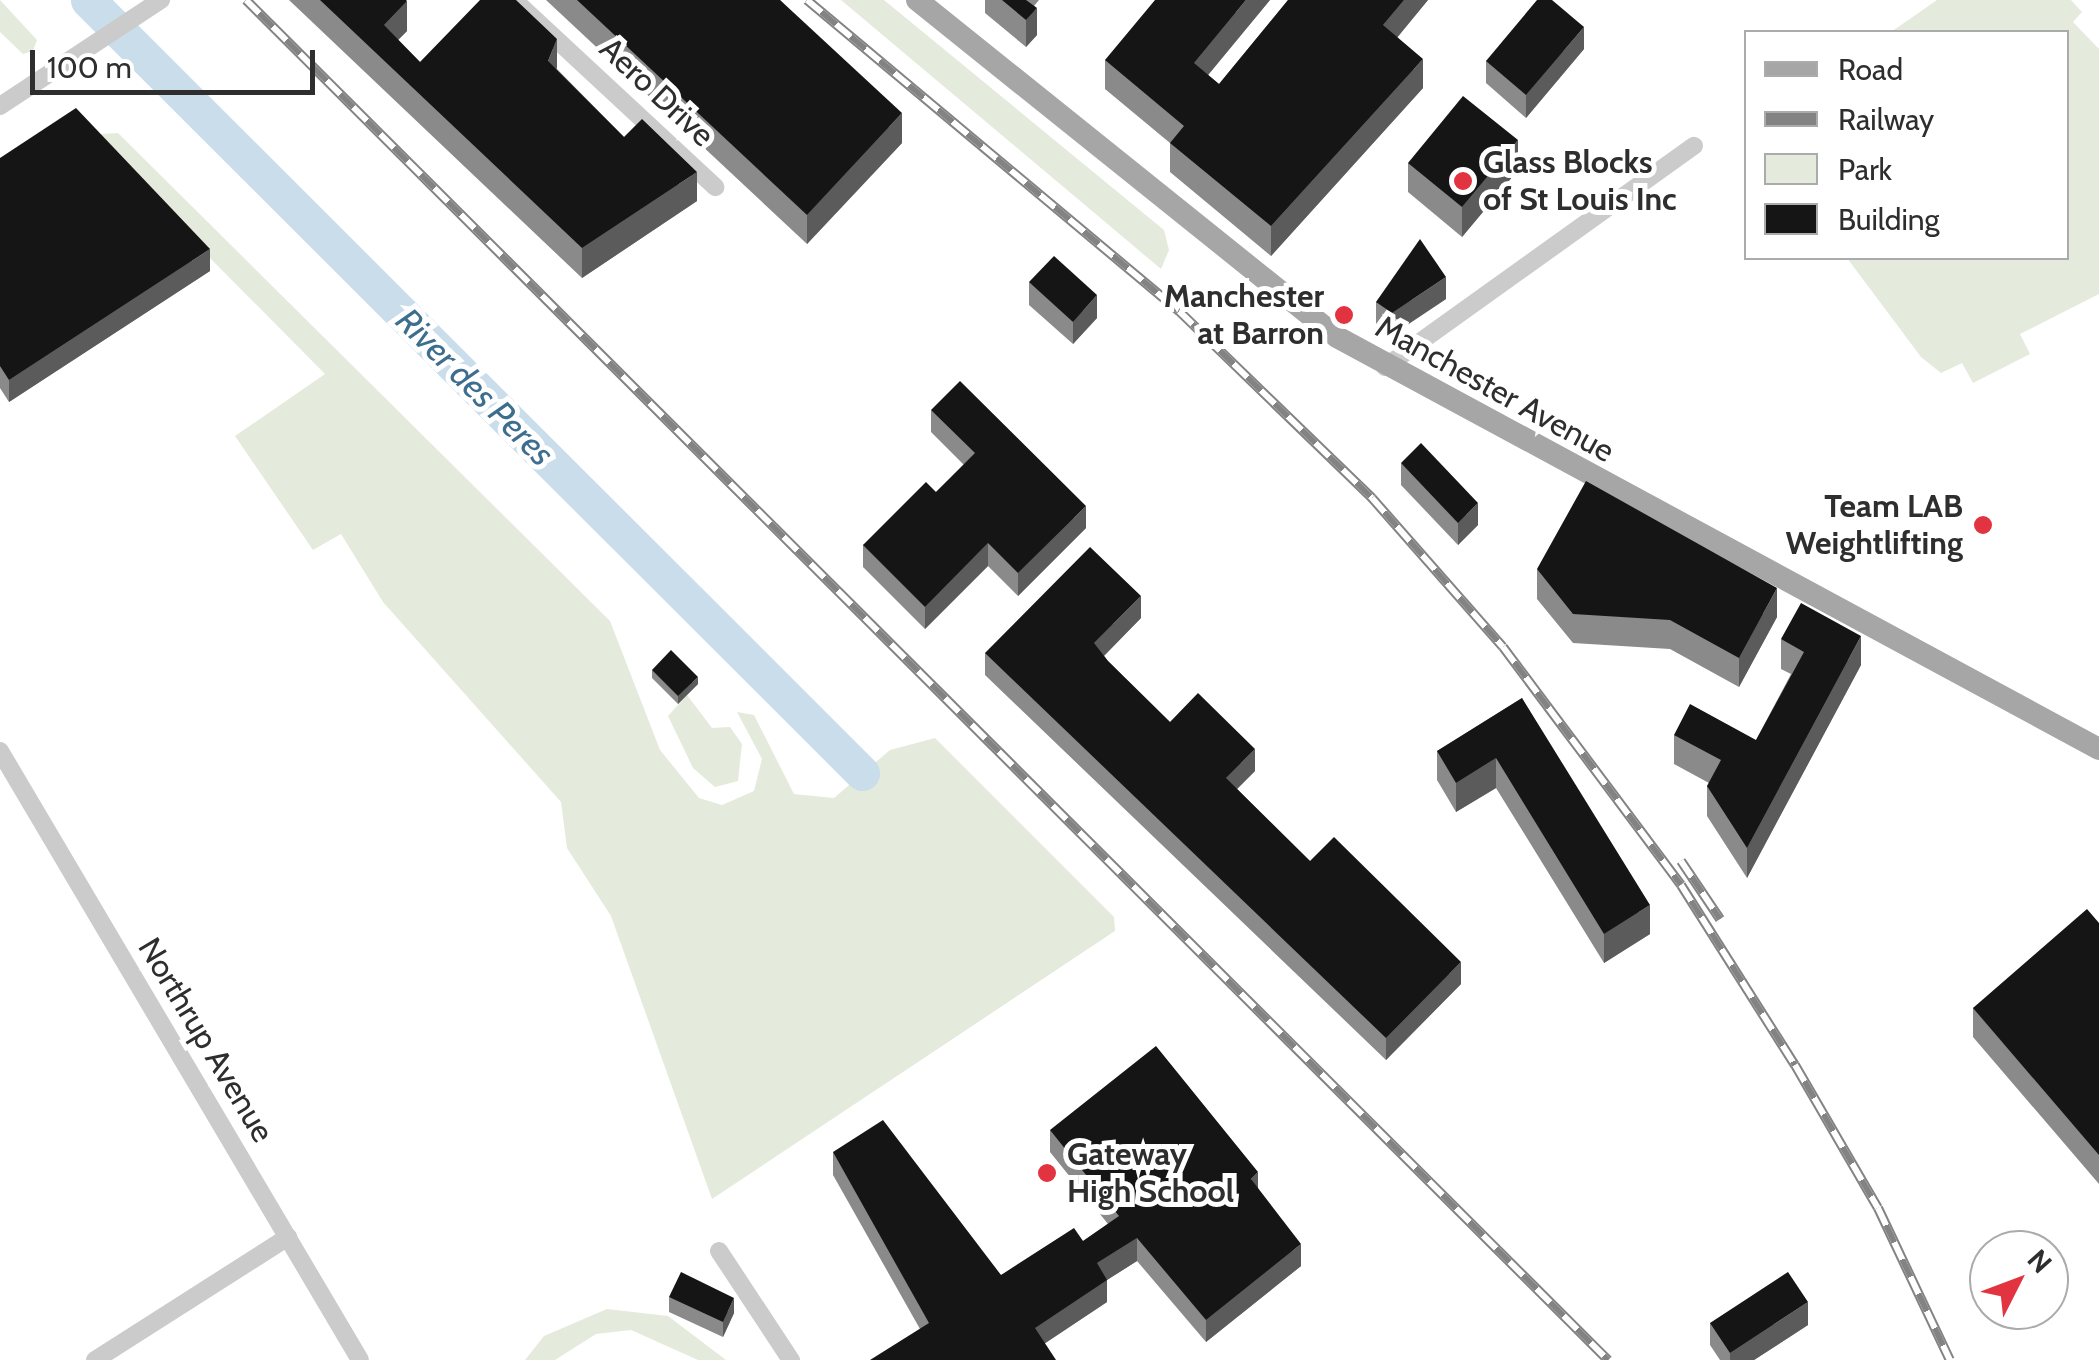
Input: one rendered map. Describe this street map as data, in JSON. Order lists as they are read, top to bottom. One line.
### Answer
{"streets":{"main road":["Manchester Avenue"],"street":["Aero Drive","Northrup Avenue"]},"water":["River des Peres"],"places":["Glass Blocks of St Louis Inc","Manchester at Barron","Team LAB Weightlifting","Gateway High School"],"legend":["Road","Railway","Park","Building"],"scale_bar":"100 m","north":"top right"}
